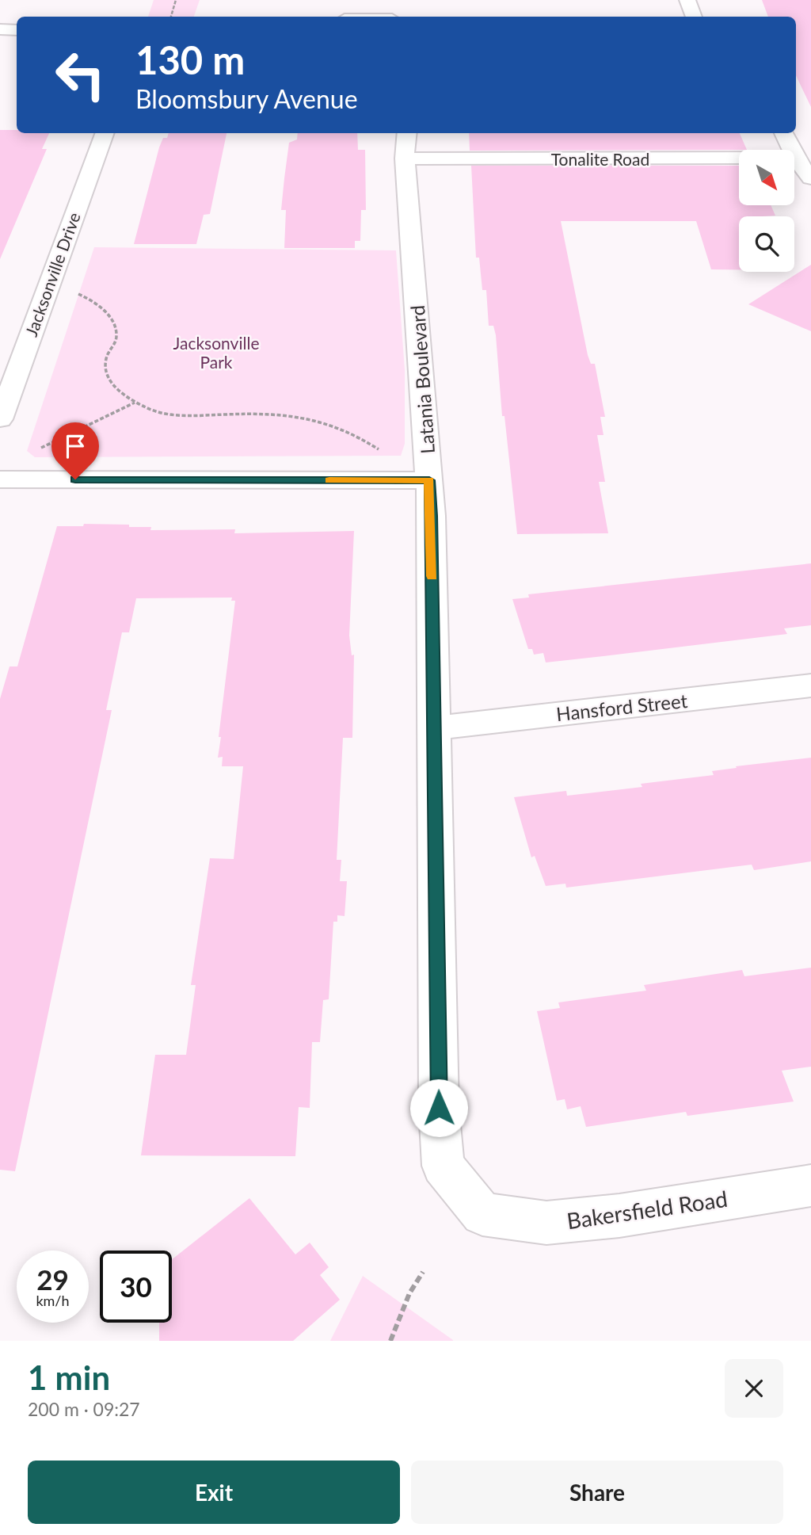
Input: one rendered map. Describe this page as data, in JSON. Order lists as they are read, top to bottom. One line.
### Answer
{"streets":{"street":["Tonalite Road","Jacksonville Drive","Latania Boulevard","Hansford Street","Bakersfield Road"]},"crossings":[["Tonalite Road","Latania Boulevard"],["Latania Boulevard","Hansford Street"],["Latania Boulevard","Bakersfield Road"]],"parks":["Jacksonville Park"],"north":"bottom right","page":{"turn":["130 m","Bloomsbury Avenue"],"speed":"29 km/h","limit":"30","heading":["1 min","200 m · 09:27"],"buttons":["Exit","Share"]}}
